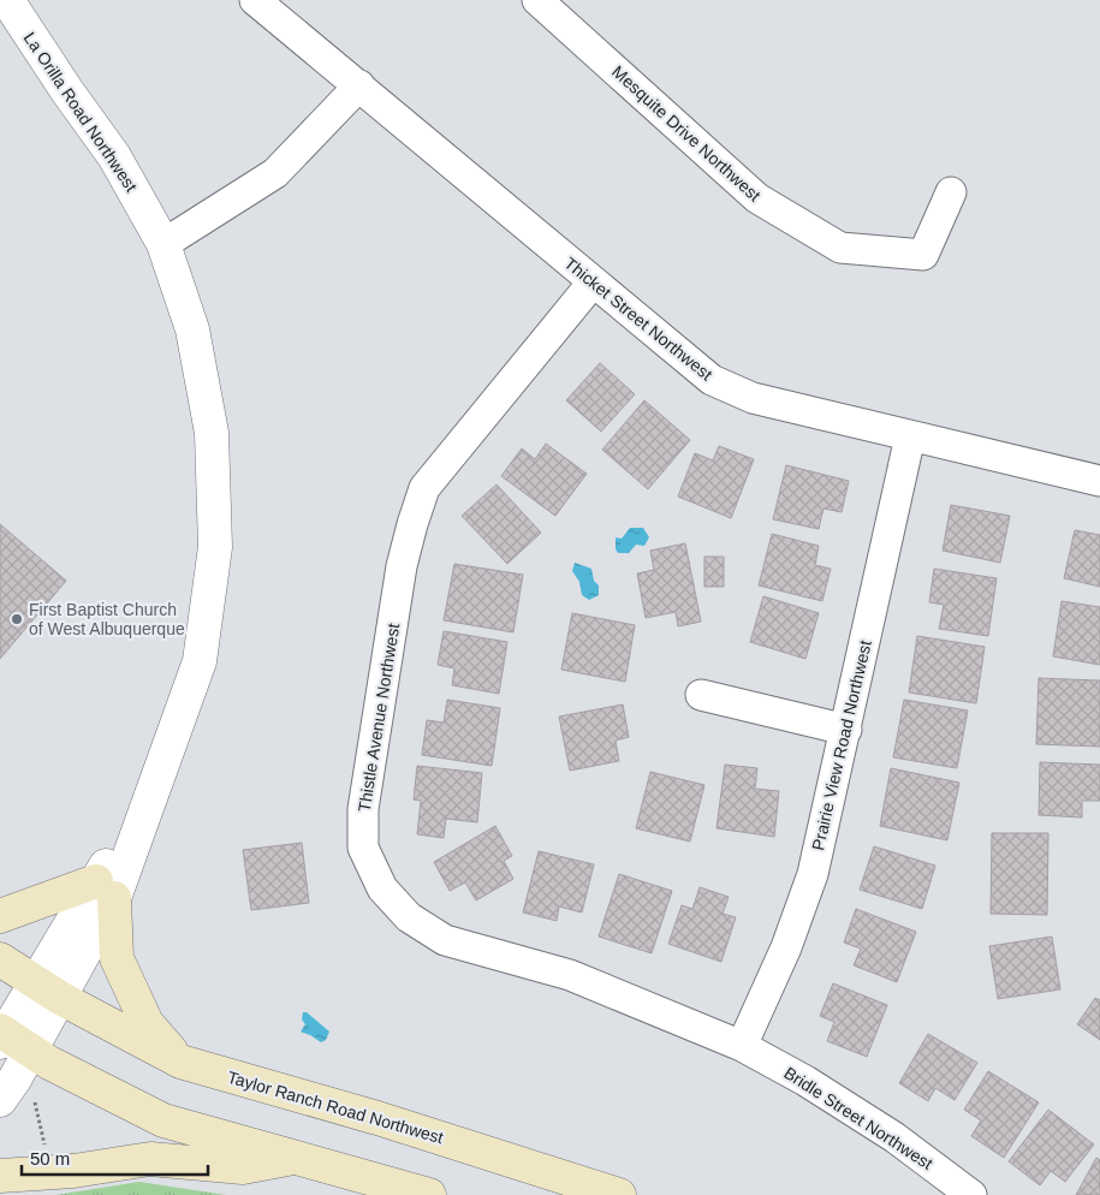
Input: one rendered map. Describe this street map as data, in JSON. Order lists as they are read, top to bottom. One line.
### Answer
{"streets":{"main road":["Taylor Ranch Road Northwest"],"street":["La Orilla Road Northwest","Mesquite Drive Northwest","Thicket Street Northwest","Thistle Avenue Northwest","Prairie View Road Northwest","Bridle Street Northwest"]},"crossings":[["Thicket Street Northwest","Thistle Avenue Northwest"],["Thicket Street Northwest","Prairie View Road Northwest"],["Thistle Avenue Northwest","Prairie View Road Northwest"],["Thistle Avenue Northwest","Bridle Street Northwest"],["Prairie View Road Northwest","Bridle Street Northwest"]],"places":["First Baptist Church of West Albuquerque"],"scale_bar":"50 m"}
